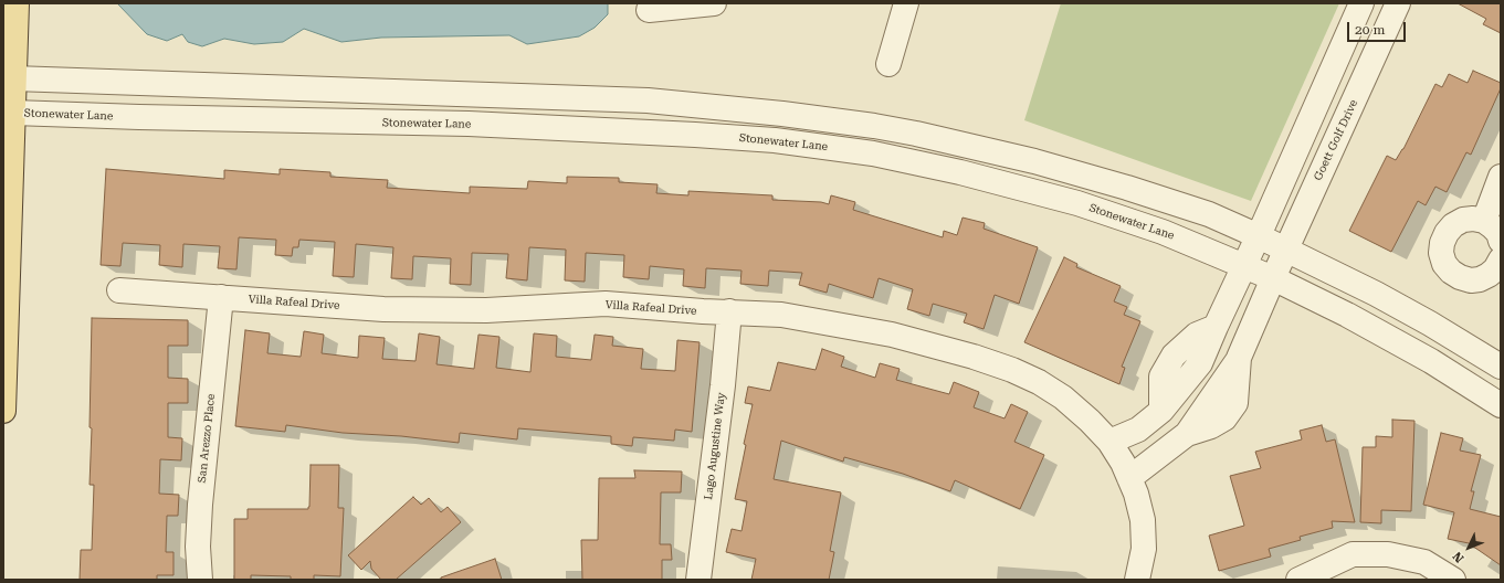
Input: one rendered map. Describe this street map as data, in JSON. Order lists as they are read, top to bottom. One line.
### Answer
{"streets":{"street":["Stonewater Lane","Goett Golf Drive","Villa Rafeal Drive","San Arezzo Place","Lago Augustine Way"]},"crossings":[["Stonewater Lane","Goett Golf Drive"],["Goett Golf Drive","Villa Rafeal Drive"],["Villa Rafeal Drive","San Arezzo Place"],["Villa Rafeal Drive","Lago Augustine Way"]],"scale_bar":"20 m","north":"bottom left"}
